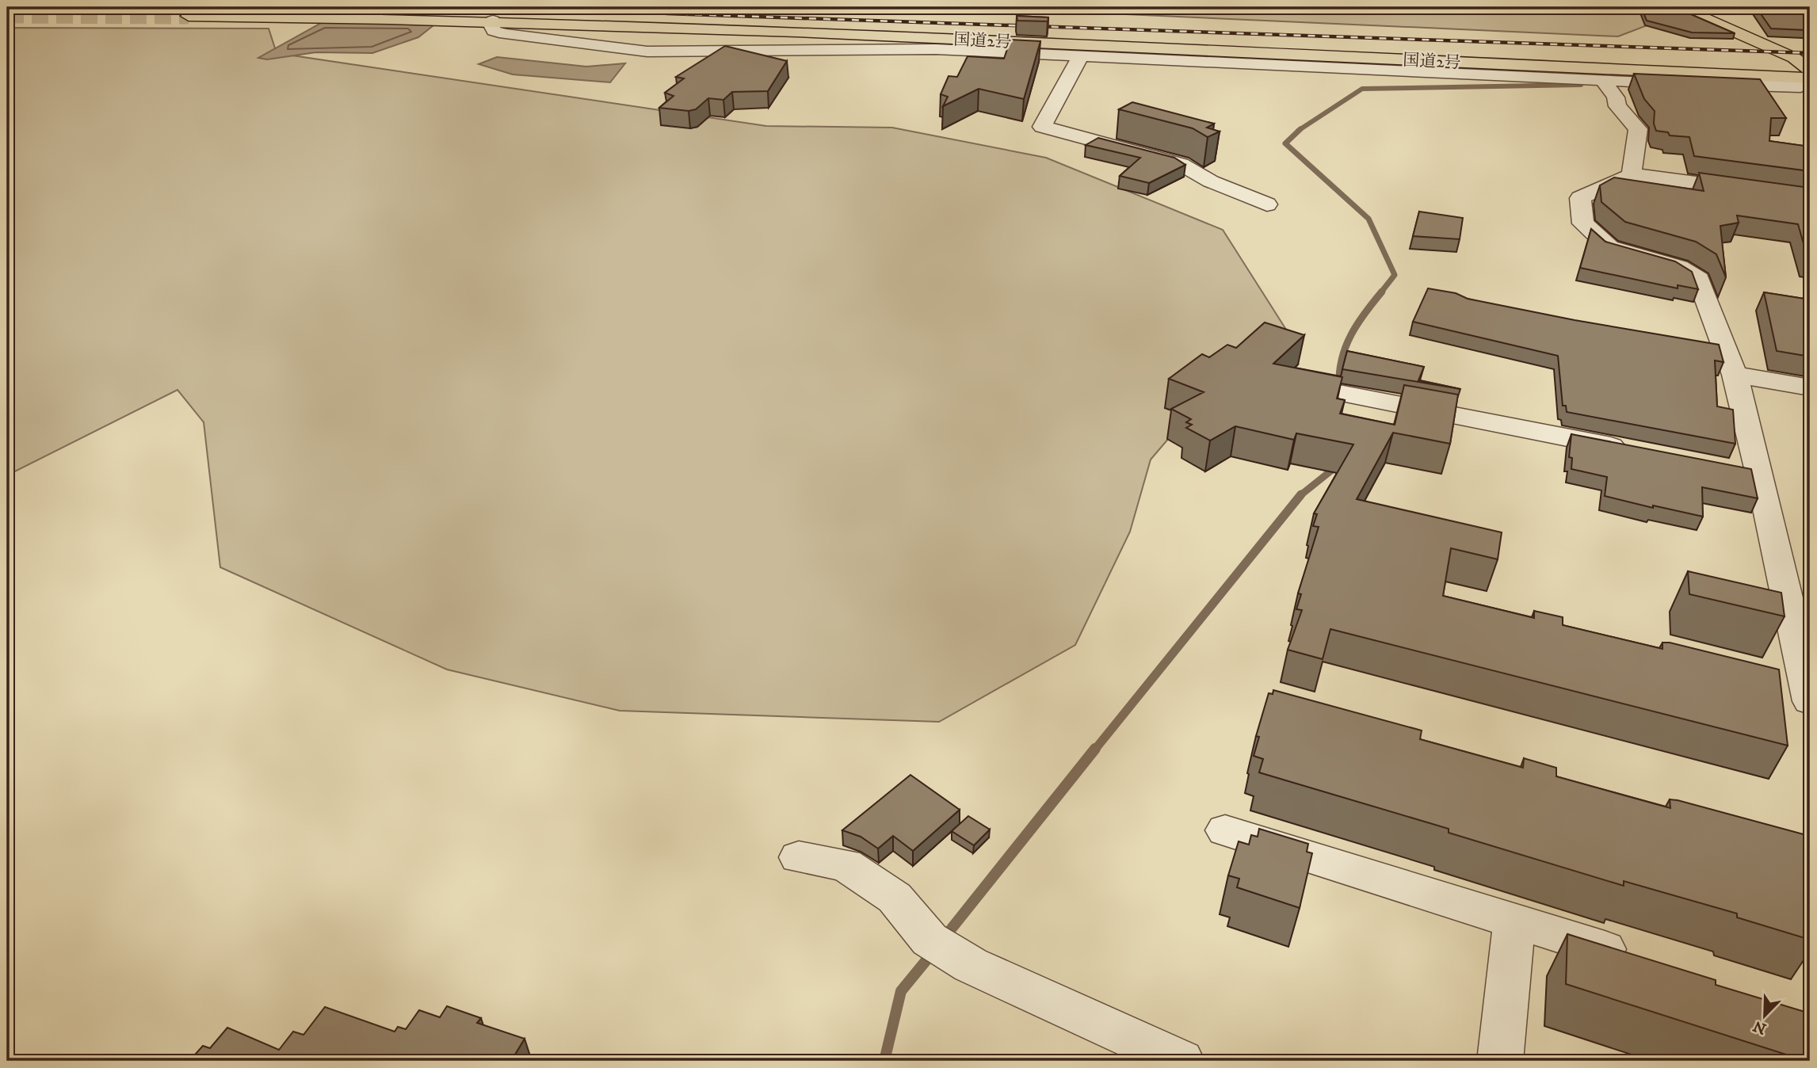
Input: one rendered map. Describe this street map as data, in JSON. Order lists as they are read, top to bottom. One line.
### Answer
{"streets":{"highway":["国道2号"]},"north":"bottom left"}
